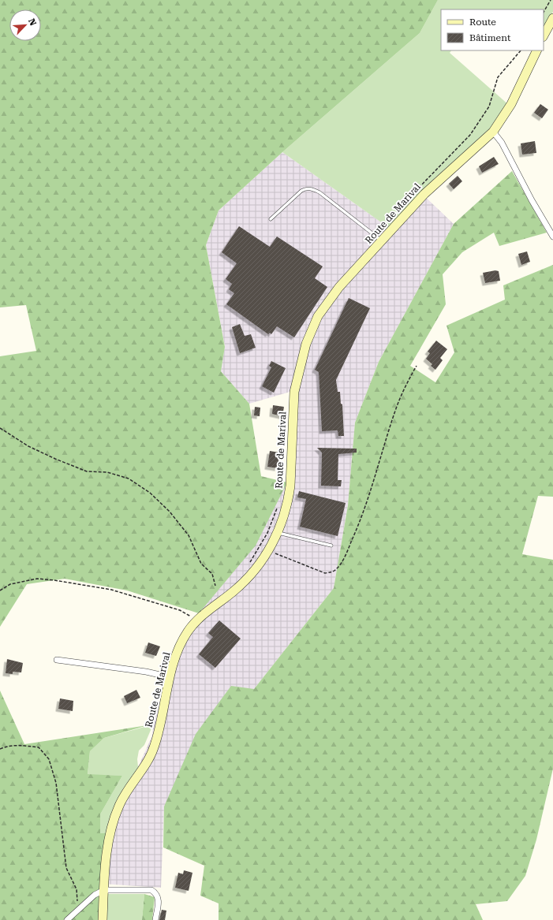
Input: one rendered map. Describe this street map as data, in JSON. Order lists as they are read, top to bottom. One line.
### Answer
{"streets":{"main road":["Route de Marival"]},"legend":["Route","Bâtiment"],"north":"top right"}
